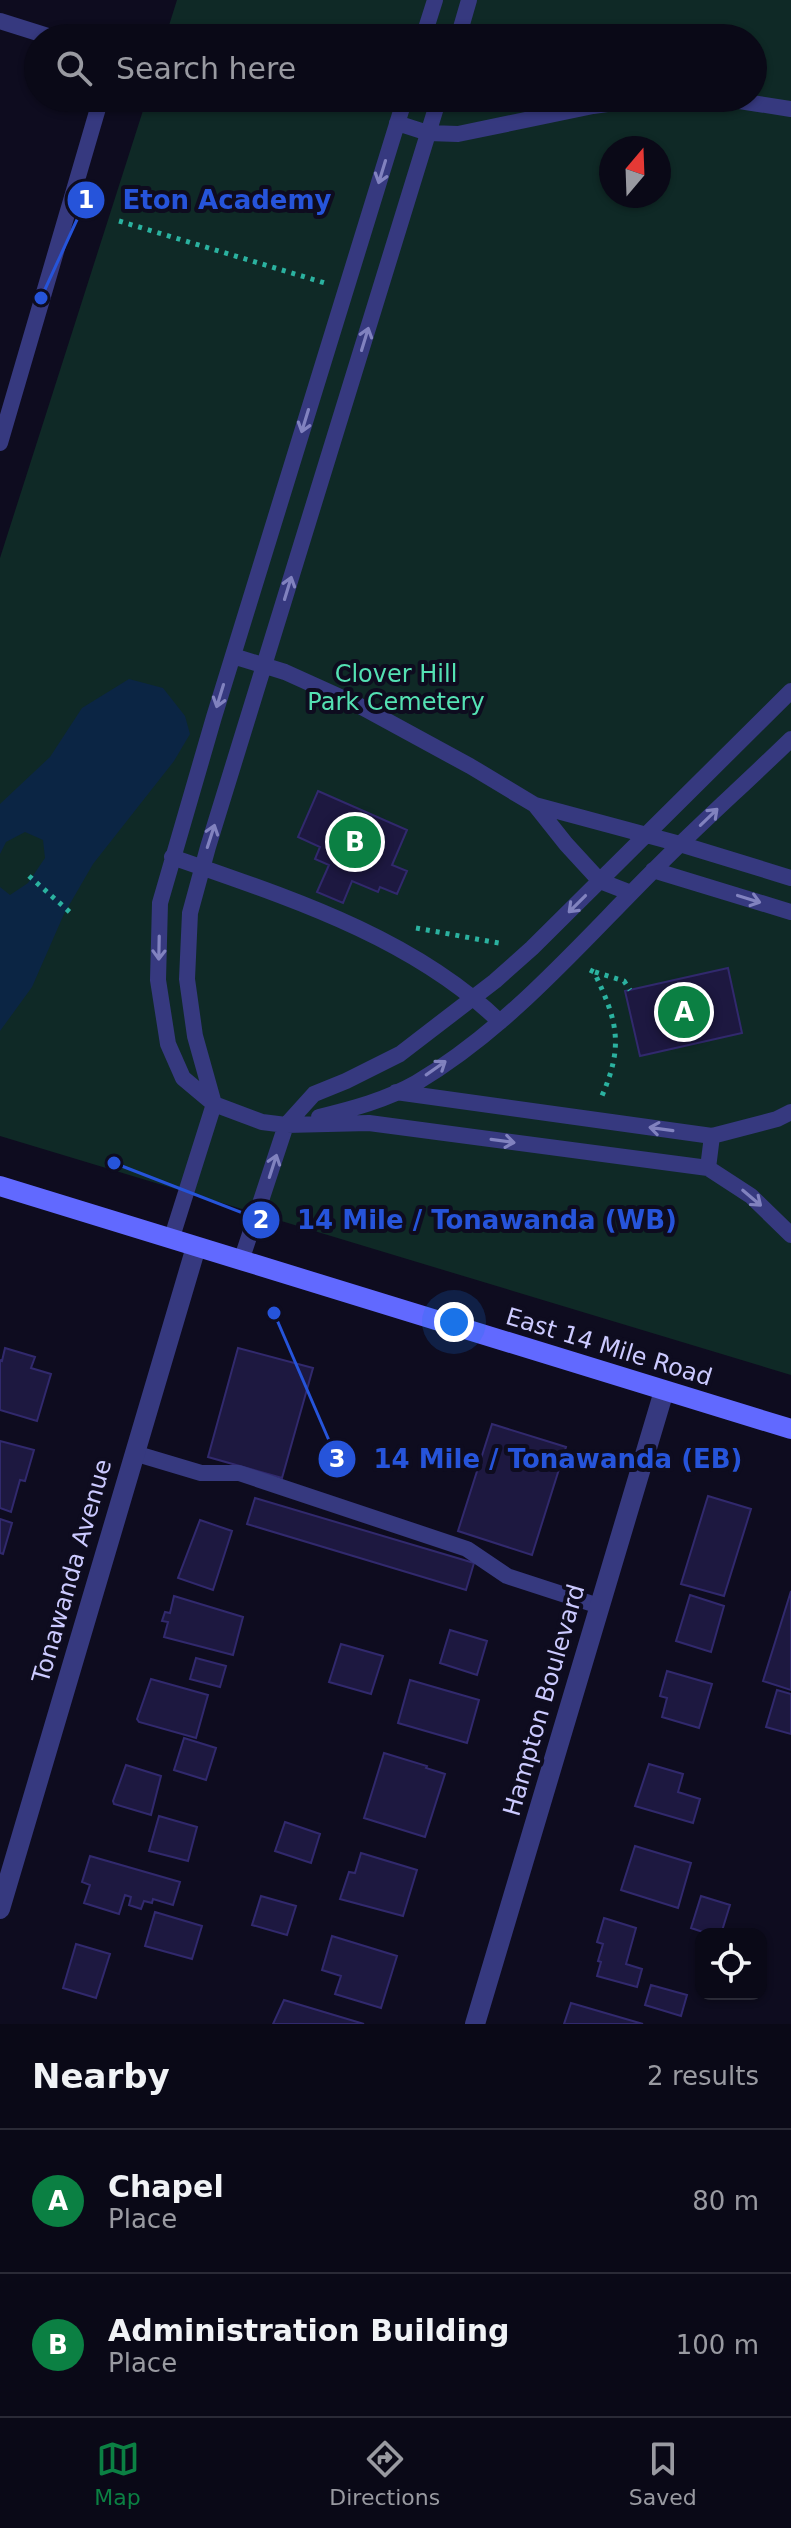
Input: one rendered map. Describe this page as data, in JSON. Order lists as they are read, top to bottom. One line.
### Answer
{"streets":{"main road":["East 14 Mile Road"],"street":["Tonawanda Avenue","Hampton Boulevard"]},"crossings":[["East 14 Mile Road","Tonawanda Avenue"],["East 14 Mile Road","Hampton Boulevard"]],"parks":["Clover Hill Park Cemetery"],"places":["Eton Academy","14 Mile / Tonawanda (WB)","14 Mile / Tonawanda (EB)"],"north":"top","page":{"search":"Search here","pins":["B","A"],"heading":["Nearby","2 results"],"list":[{"mark":"A","name":"Chapel","note":"Place","value":"80 m"},{"mark":"B","name":"Administration Building","note":"Place","value":"100 m"}],"nav":["Map","Directions","Saved"]}}
